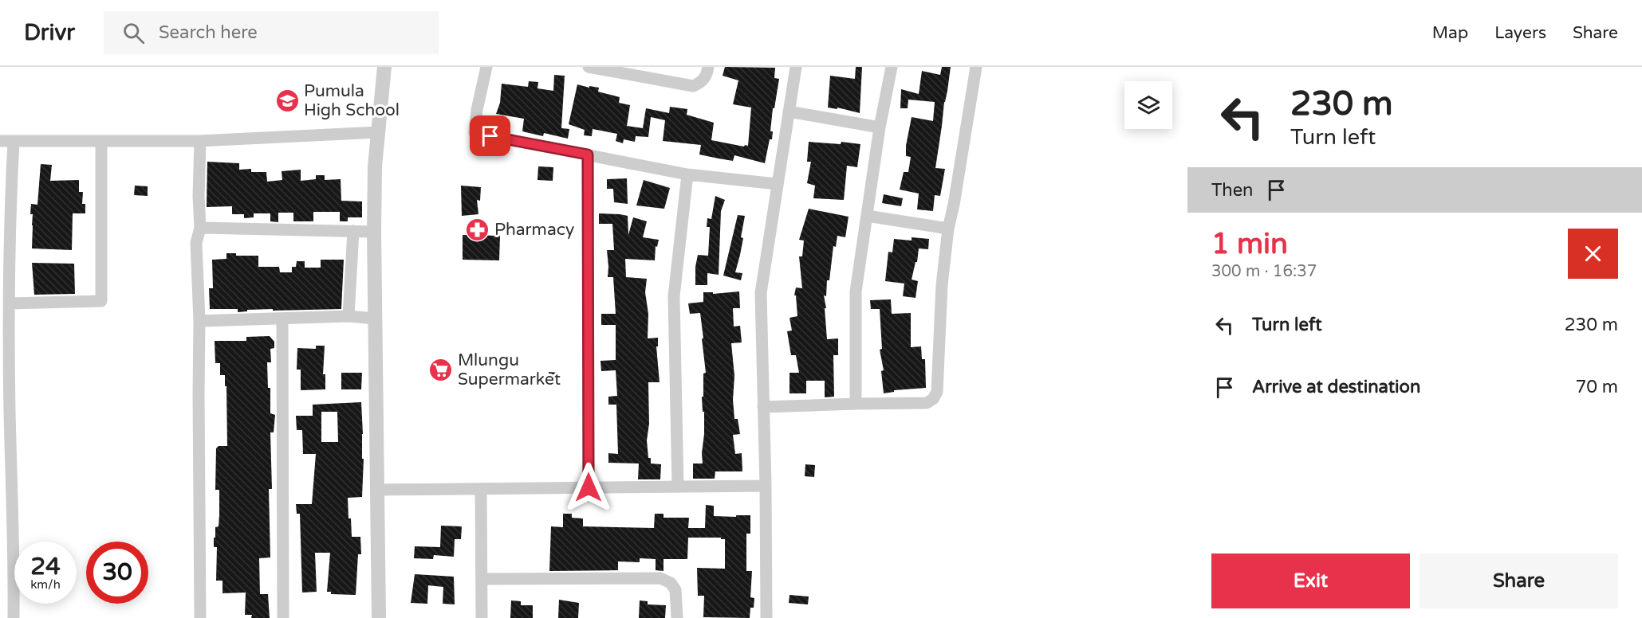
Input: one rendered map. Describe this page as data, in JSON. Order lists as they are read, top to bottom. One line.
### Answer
{"places":{"school or university":["Pumula High School"],"pharmacy":["Pharmacy"],"supermarket":["Mlungu Supermarket"]},"page":{"header":"Drivr","search":"Search here","nav":["Map","Layers","Share"],"turn":["230 m","Turn left"],"then":"Then","heading":["1 min","300 m · 16:37"],"list":[{"name":"Turn left","value":"230 m"},{"name":"Arrive at destination","value":"70 m"}],"speed":"24 km/h","limit":"30","buttons":["Exit","Share"]}}
